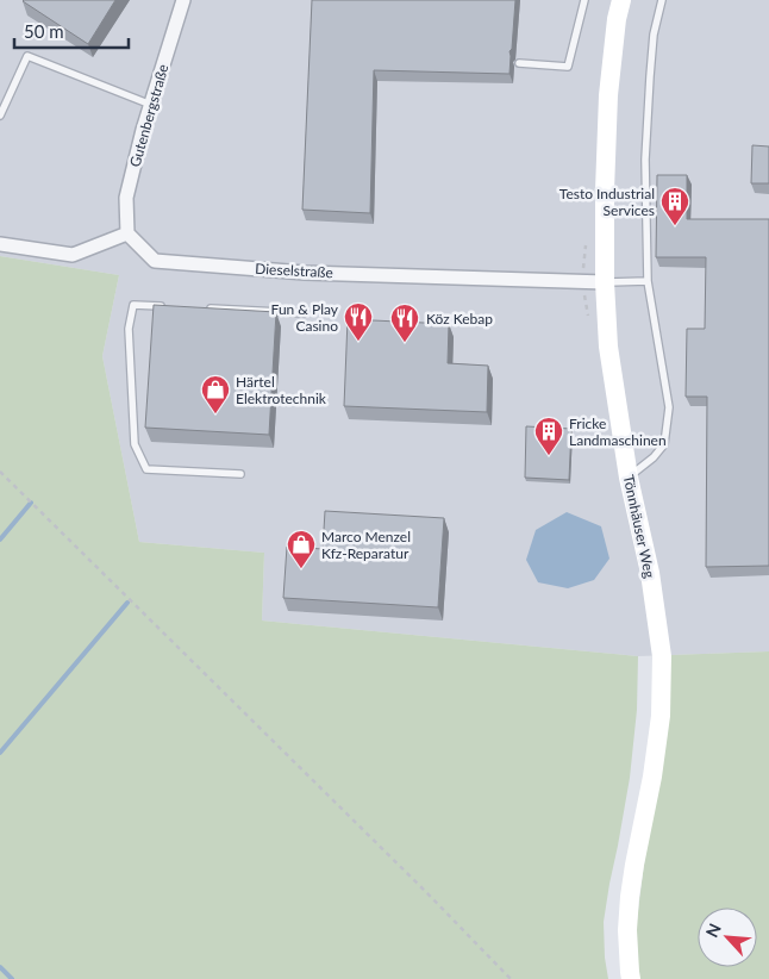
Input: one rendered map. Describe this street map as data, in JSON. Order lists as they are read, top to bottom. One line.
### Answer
{"streets":{"main road":["Tönnhäuser Weg"],"street":["Gutenbergstraße","Dieselstraße"]},"crossings":[["Gutenbergstraße","Dieselstraße"],["Dieselstraße","Tönnhäuser Weg"]],"places":{"building":["Testo Industrial Services","Fricke Landmaschinen"],"restaurant":["Fun & Play Casino","Köz Kebap"],"shop":["Härtel Elektrotechnik","Marco Menzel Kfz-Reparatur"]},"scale_bar":"50 m","north":"top left"}
